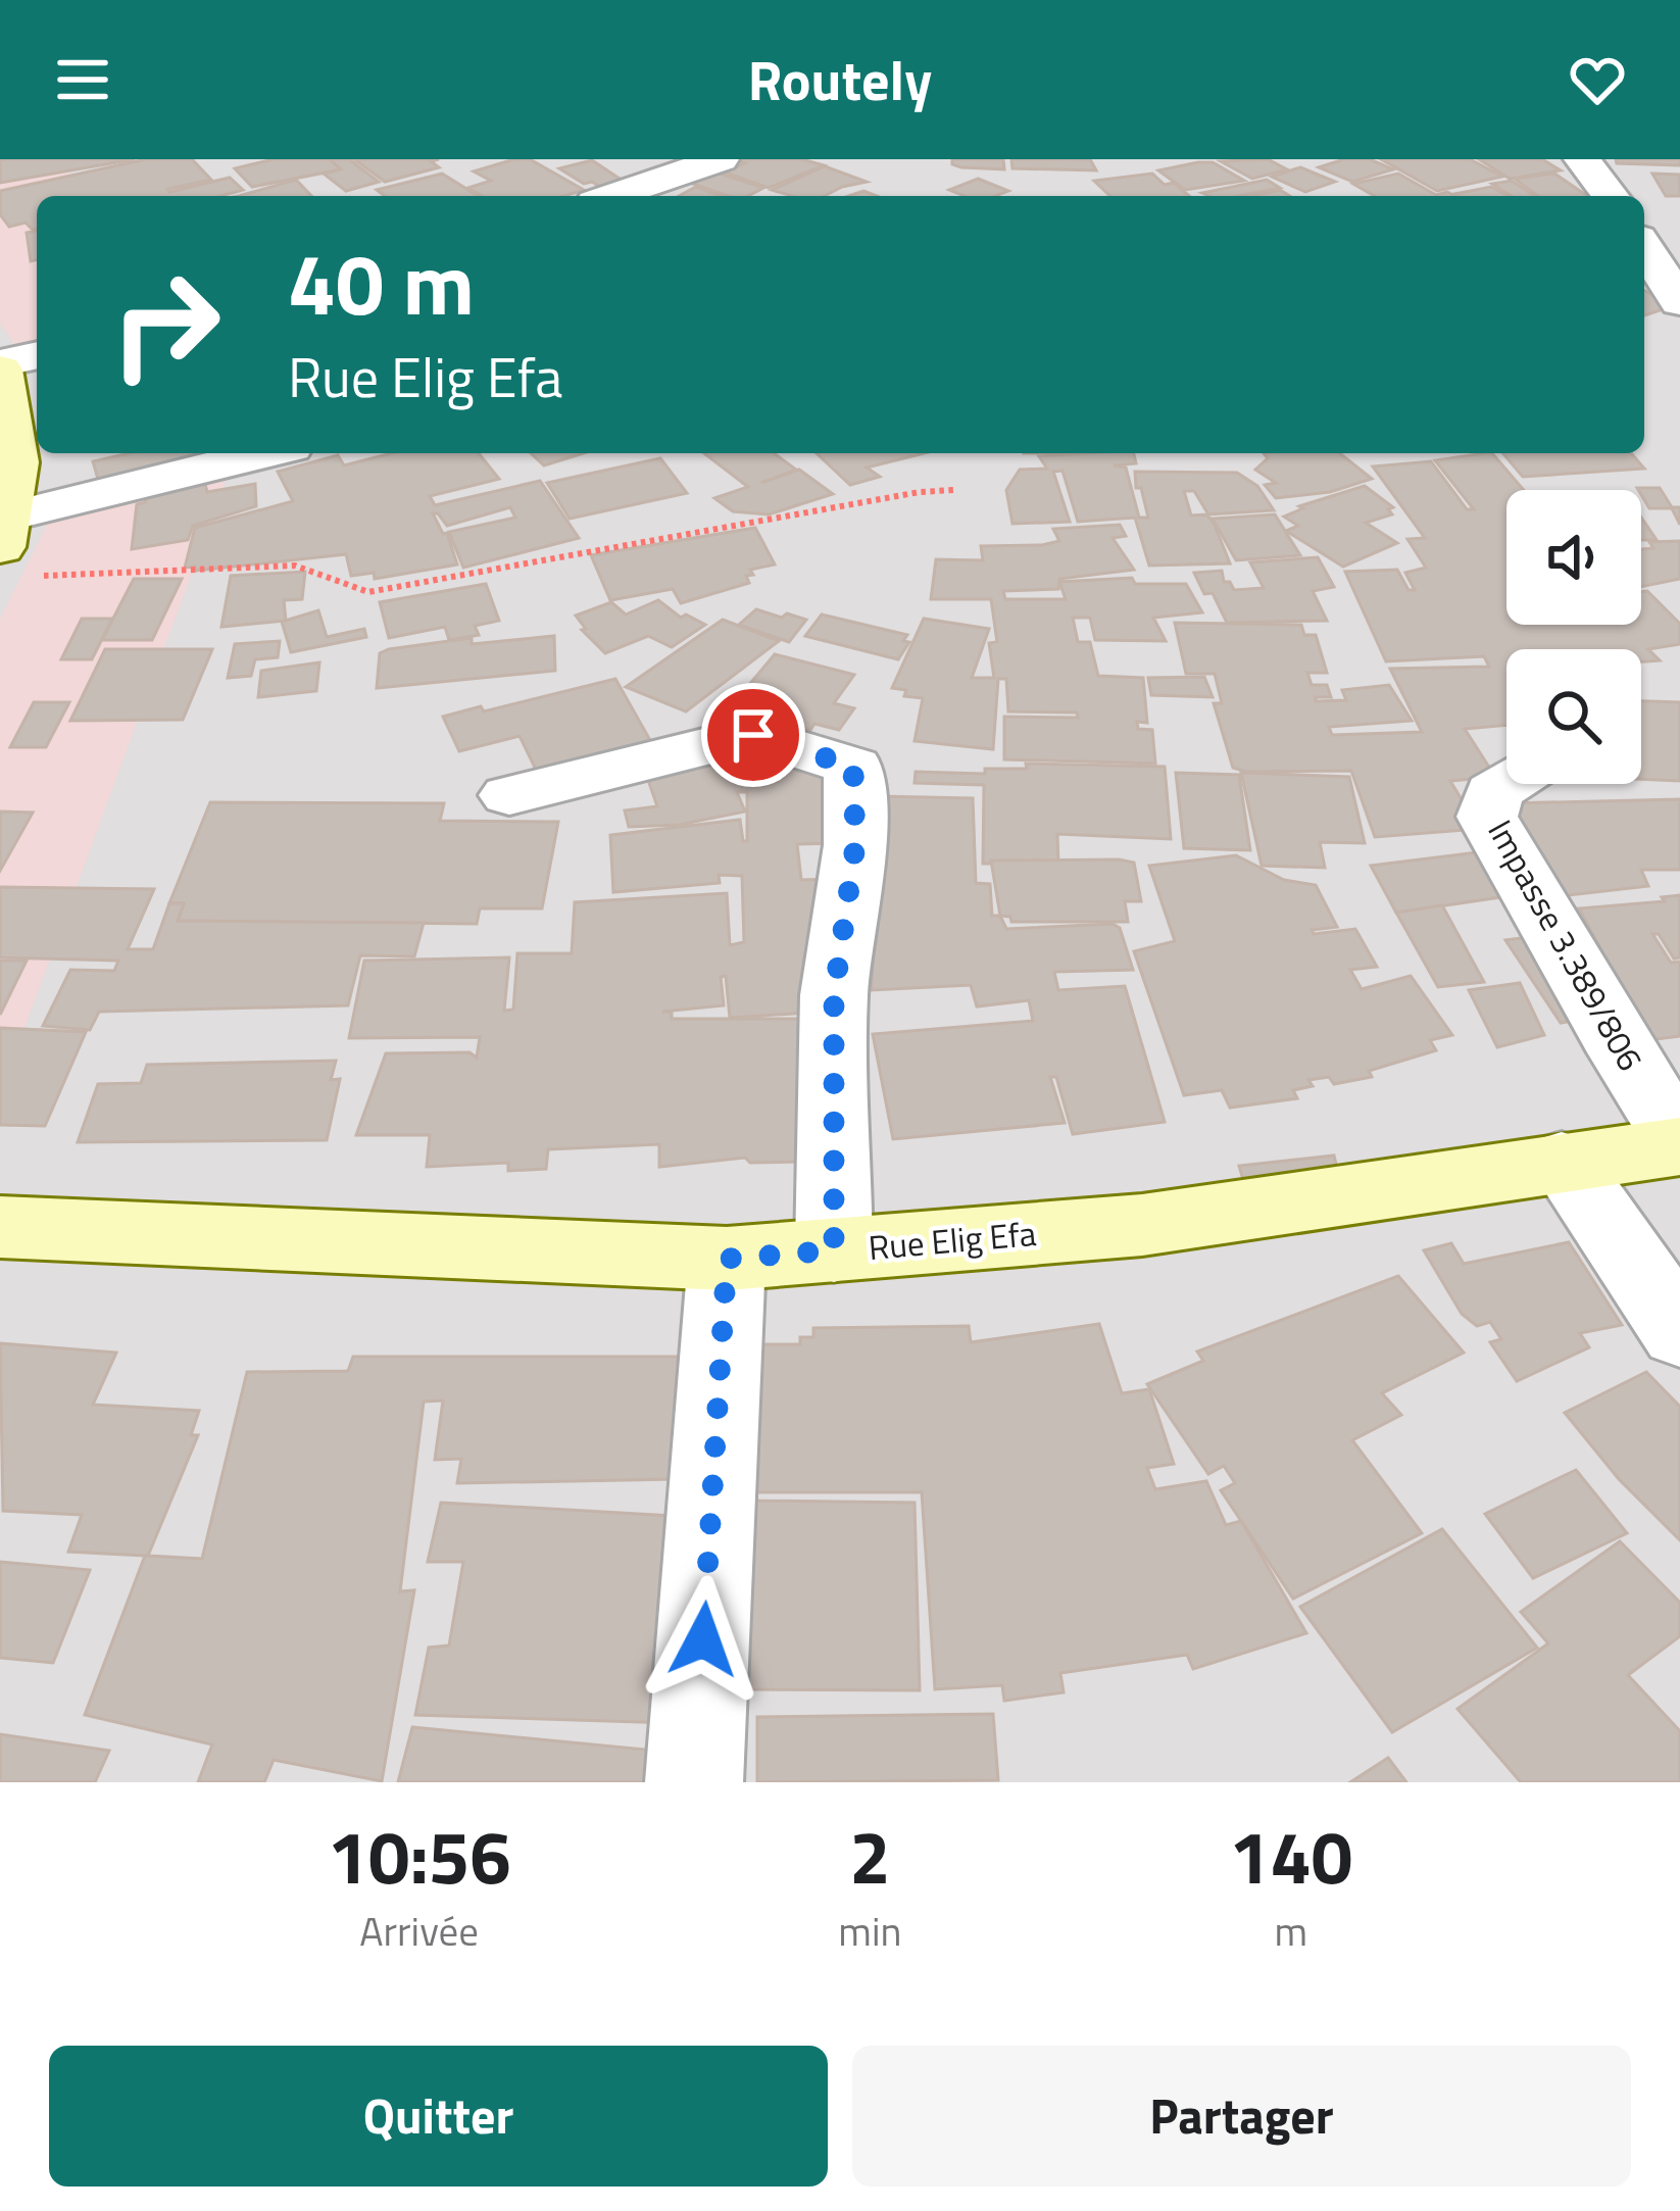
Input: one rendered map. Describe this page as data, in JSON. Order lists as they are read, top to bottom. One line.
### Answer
{"streets":{"main road":["Rue Elig Efa"],"street":["Impasse 3.389/806"]},"crossings":[["Impasse 3.389/806","Rue Elig Efa"]],"page":{"header":"Routely","turn":["40 m","Rue Elig Efa"],"eta":["10:56","Arrivée","2","min","140","m"],"buttons":["Quitter","Partager"]}}
